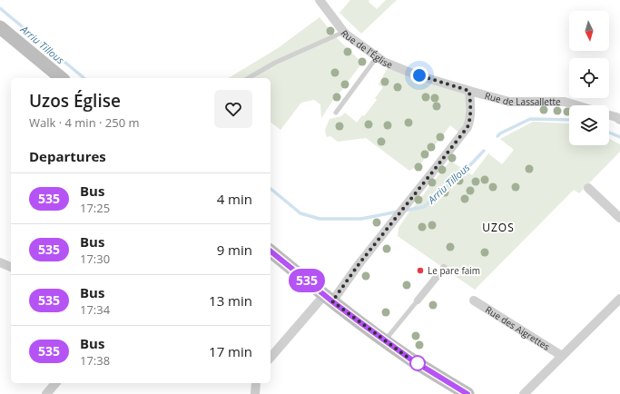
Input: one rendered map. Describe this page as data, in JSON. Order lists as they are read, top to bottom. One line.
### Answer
{"streets":{"street":["Rue de l'Église","Rue de Lassallette","Rue des Aigrettes"]},"crossings":[["Rue de l'Église","Rue de Lassallette"]],"districts":["UZOS"],"water":["Arriu Tillous"],"places":["Le pare faim"],"lines":["bus line 535"],"north":"bottom","page":{"on_map":"535","heading":[["Uzos Église","Walk · 4 min · 250 m"],"Departures"],"list":[{"mark":"535","name":"Bus","note":"17:25","value":"4 min"},{"mark":"535","name":"Bus","note":"17:30","value":"9 min"},{"mark":"535","name":"Bus","note":"17:34","value":"13 min"},{"mark":"535","name":"Bus","note":"17:38","value":"17 min"}]}}
